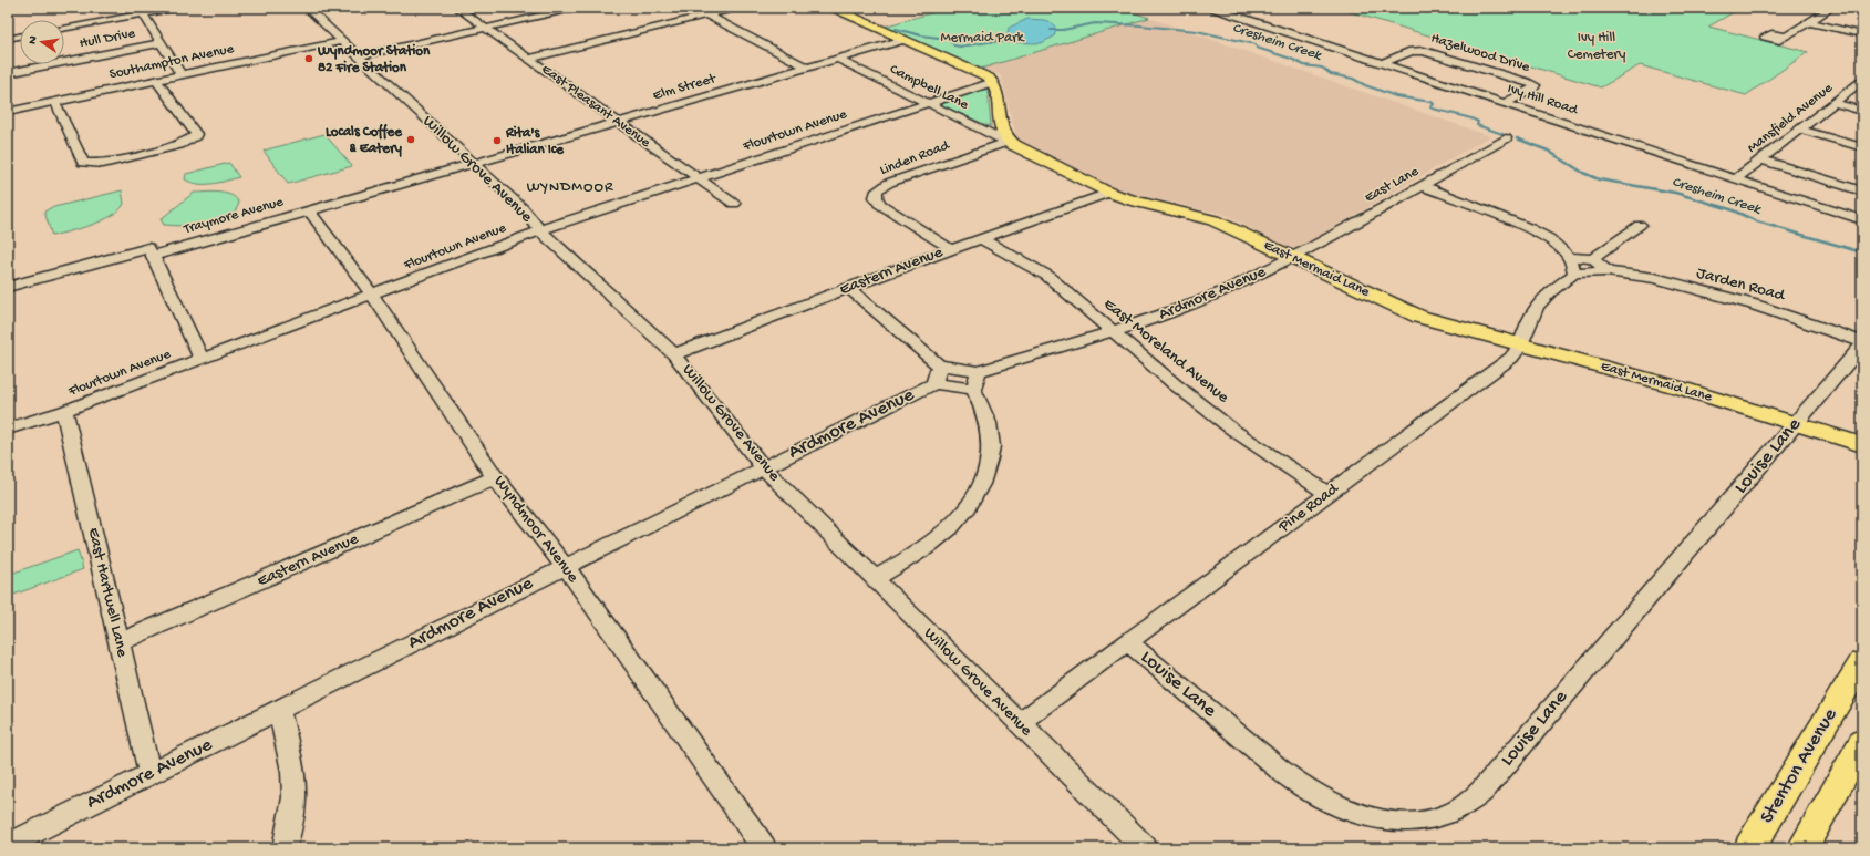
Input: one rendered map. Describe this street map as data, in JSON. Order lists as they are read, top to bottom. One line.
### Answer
{"streets":{"main road":["East Mermaid Lane","Stenton Avenue"],"street":["Hull Drive","Hazelwood Drive","Southampton Avenue","Elm Street","Campbell Lane","Ivy Hill Road","East Pleasant Avenue","Mansfield Avenue","Flourtown Avenue","Linden Road","Willow Grove Avenue","East Lane","Traymore Avenue","Eastern Avenue","Jarden Road","Ardmore Avenue","East Moreland Avenue","Louise Lane","Pine Road","Wyndmoor Avenue","East Hartwell Lane"]},"crossings":[["Hazelwood Drive","Ivy Hill Road"],["Southampton Avenue","Willow Grove Avenue"],["Elm Street","Campbell Lane"],["Elm Street","East Pleasant Avenue"],["Elm Street","Willow Grove Avenue"],["Elm Street","Traymore Avenue"],["Campbell Lane","Flourtown Avenue"],["Campbell Lane","Linden Road"],["Campbell Lane","East Mermaid Lane"],["Ivy Hill Road","Mansfield Avenue"],["East Pleasant Avenue","Flourtown Avenue"],["Flourtown Avenue","Willow Grove Avenue"],["Flourtown Avenue","Wyndmoor Avenue"],["Flourtown Avenue","East Hartwell Lane"],["Linden Road","East Mermaid Lane"],["Linden Road","Eastern Avenue"],["Willow Grove Avenue","Traymore Avenue"],["Willow Grove Avenue","Eastern Avenue"],["Willow Grove Avenue","Ardmore Avenue"],["Willow Grove Avenue","Pine Road"],["East Lane","East Mermaid Lane"],["East Lane","Ardmore Avenue"],["Traymore Avenue","Wyndmoor Avenue"],["East Mermaid Lane","Eastern Avenue"],["East Mermaid Lane","Ardmore Avenue"],["East Mermaid Lane","Louise Lane"],["East Mermaid Lane","Pine Road"],["Eastern Avenue","East Moreland Avenue"],["Eastern Avenue","Wyndmoor Avenue"],["Eastern Avenue","East Hartwell Lane"],["Jarden Road","Louise Lane"],["Jarden Road","Pine Road"],["Ardmore Avenue","East Moreland Avenue"],["Ardmore Avenue","Wyndmoor Avenue"],["Ardmore Avenue","East Hartwell Lane"],["East Moreland Avenue","Pine Road"],["Louise Lane","Pine Road"]],"districts":["WYNDMOOR"],"water":["Cresheim Creek"],"parks":["Mermaid Park","Ivy Hill Cemetery"],"places":["Wyndmoor Station 82 Fire Station","Locals Coffee & Eatery","Rita's Italian Ice"],"north":"left"}
